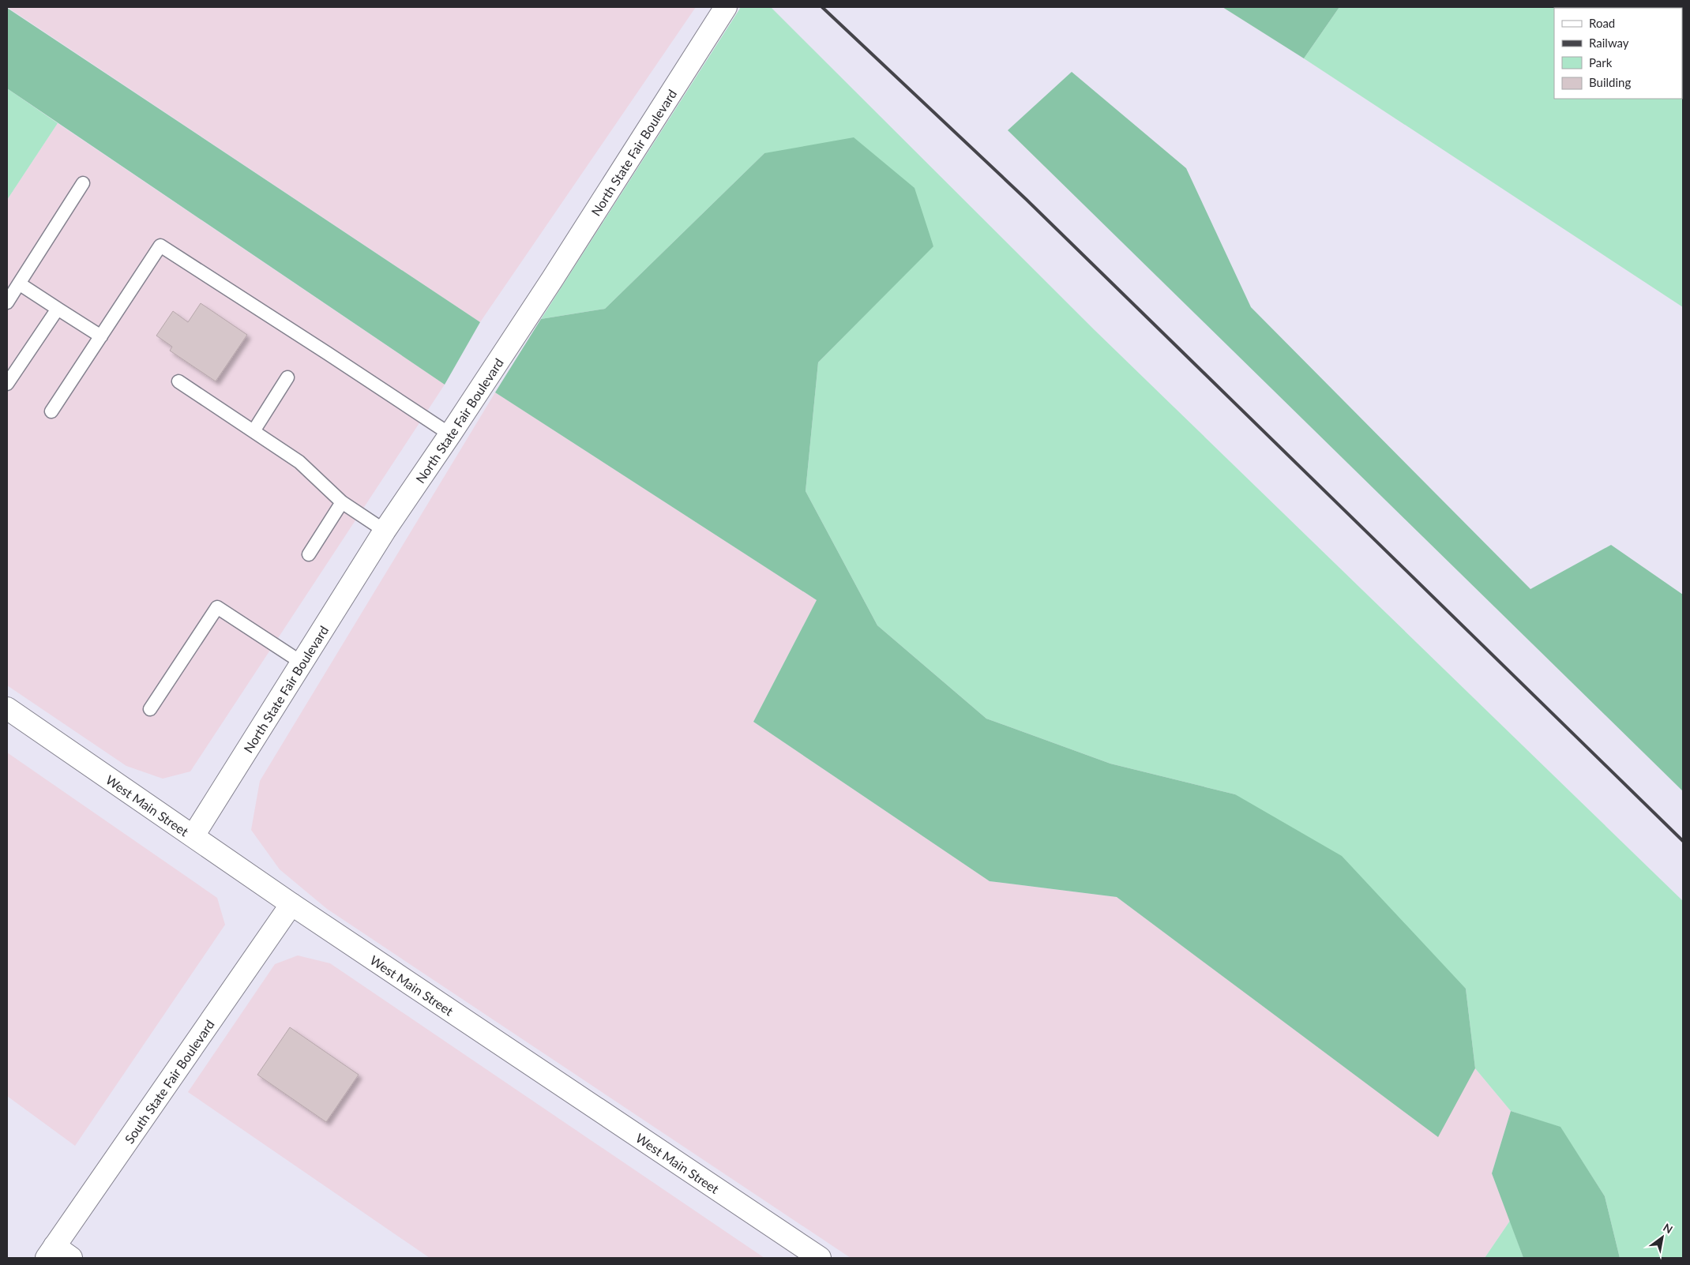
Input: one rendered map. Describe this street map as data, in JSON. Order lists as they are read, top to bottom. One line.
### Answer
{"streets":{"street":["North State Fair Boulevard","West Main Street","South State Fair Boulevard"]},"crossings":[["North State Fair Boulevard","West Main Street"],["West Main Street","South State Fair Boulevard"]],"legend":["Road","Railway","Park","Building"],"north":"top right"}
